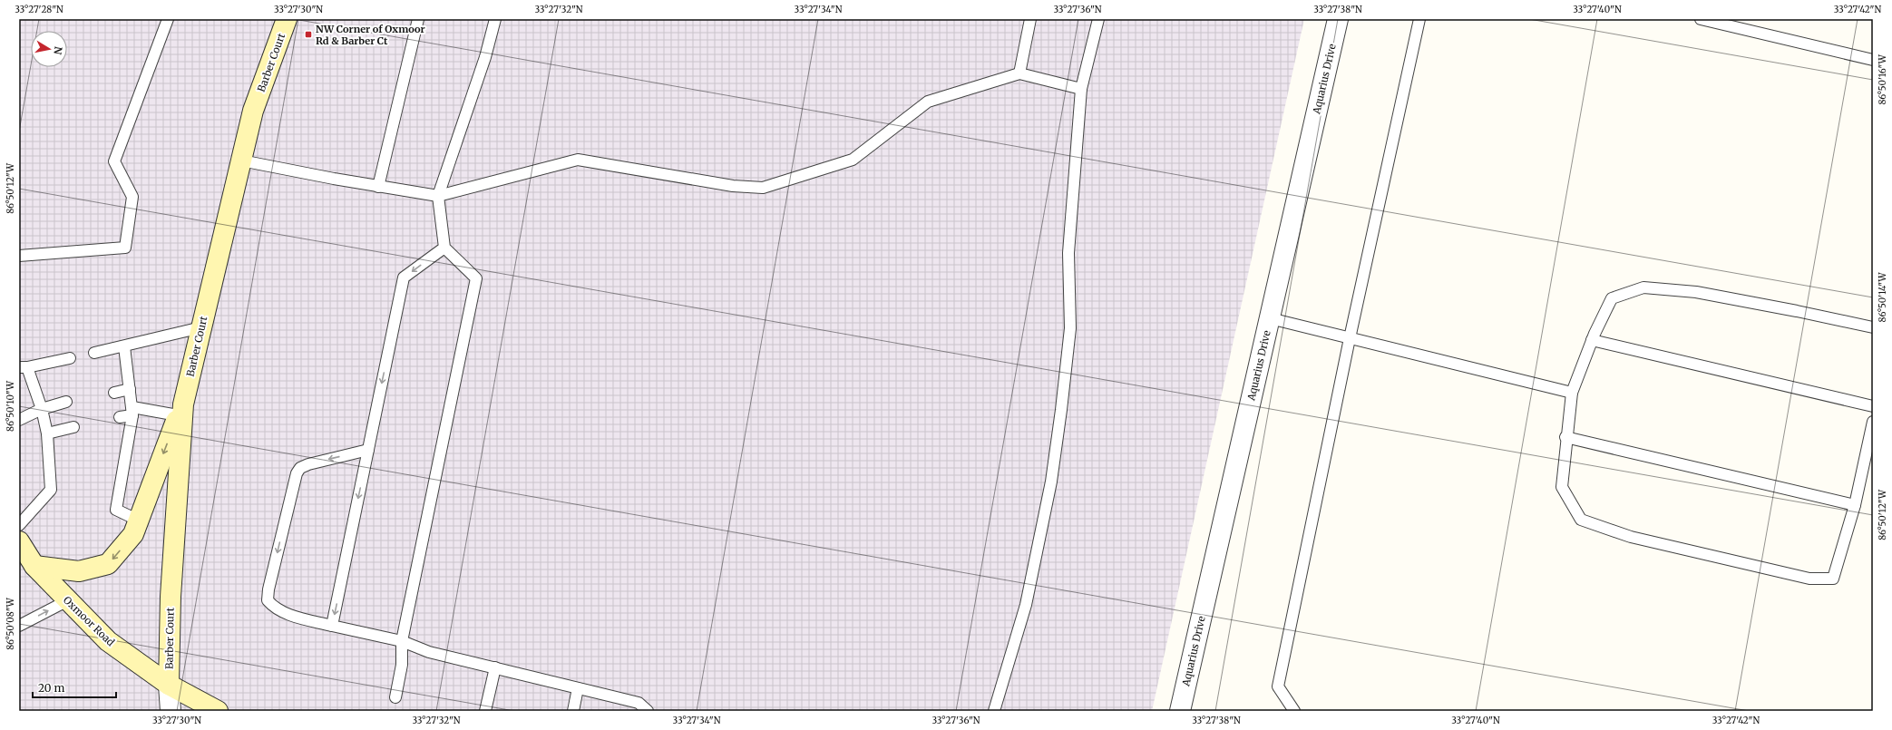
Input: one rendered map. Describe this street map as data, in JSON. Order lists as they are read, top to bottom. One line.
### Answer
{"streets":{"main road":["Barber Court","Oxmoor Road"],"street":["Aquarius Drive"]},"crossings":[["Barber Court","Oxmoor Road"]],"places":{"transit":["NW Corner of Oxmoor Rd & Barber Ct"]},"scale_bar":"20 m","north":"right","coordinates":["33°27'28\"N","33°27'30\"N","33°27'32\"N","33°27'34\"N","33°27'36\"N","33°27'38\"N","33°27'40\"N","33°27'42\"N","86°50'16\"W","86°50'12\"W","86°50'14\"W","86°50'10\"W","86°50'08\"W"]}
